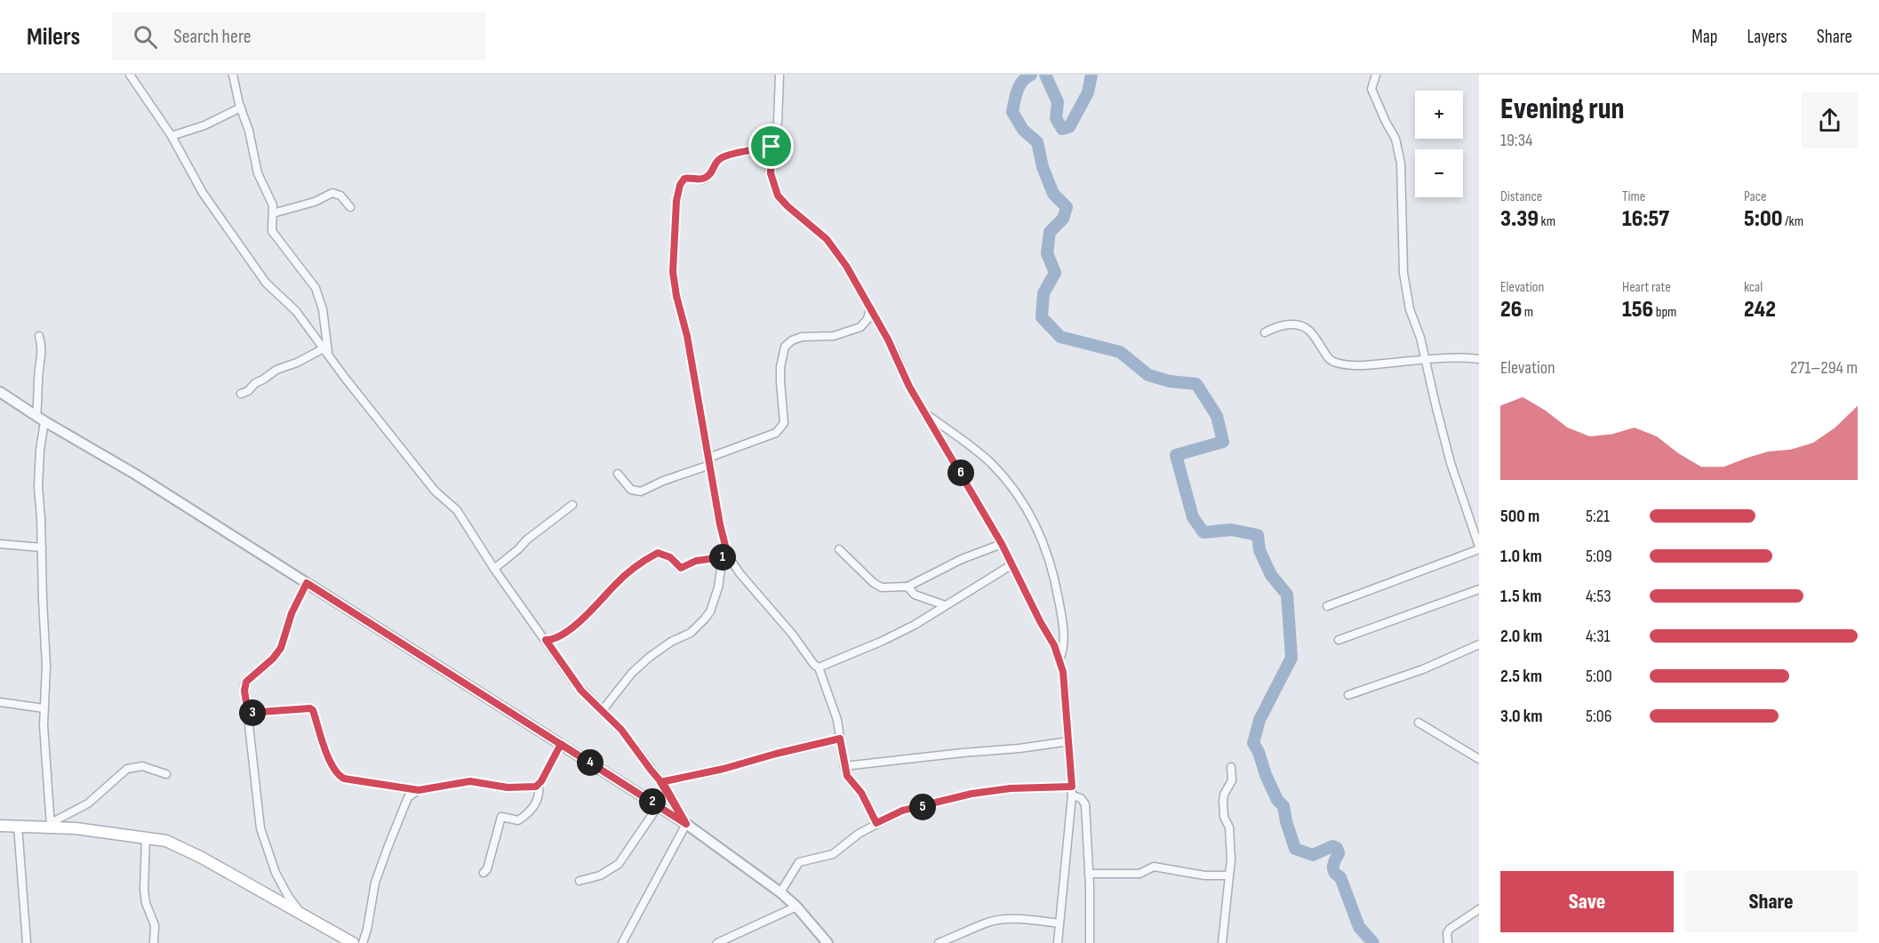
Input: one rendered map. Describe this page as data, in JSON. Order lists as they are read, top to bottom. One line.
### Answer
{"page":{"header":"Milers","search":"Search here","nav":["Map","Layers","Share"],"heading":["Evening run","19:34"],"map_buttons":["+","−"],"stats":[["Distance","3.39 km"],["Time","16:57"],["Pace","5:00 /km"],["Elevation","26 m"],["Heart rate","156 bpm"],["kcal","242"]],"chart":["Elevation","271–294 m"],"pins":["6","1","3","4","2","5"],"list":[{"name":"500 m","note":"5:21"},{"name":"1.0 km","note":"5:09"},{"name":"1.5 km","note":"4:53"},{"name":"2.0 km","note":"4:31"},{"name":"2.5 km","note":"5:00"},{"name":"3.0 km","note":"5:06"}],"buttons":["Save","Share"]}}
